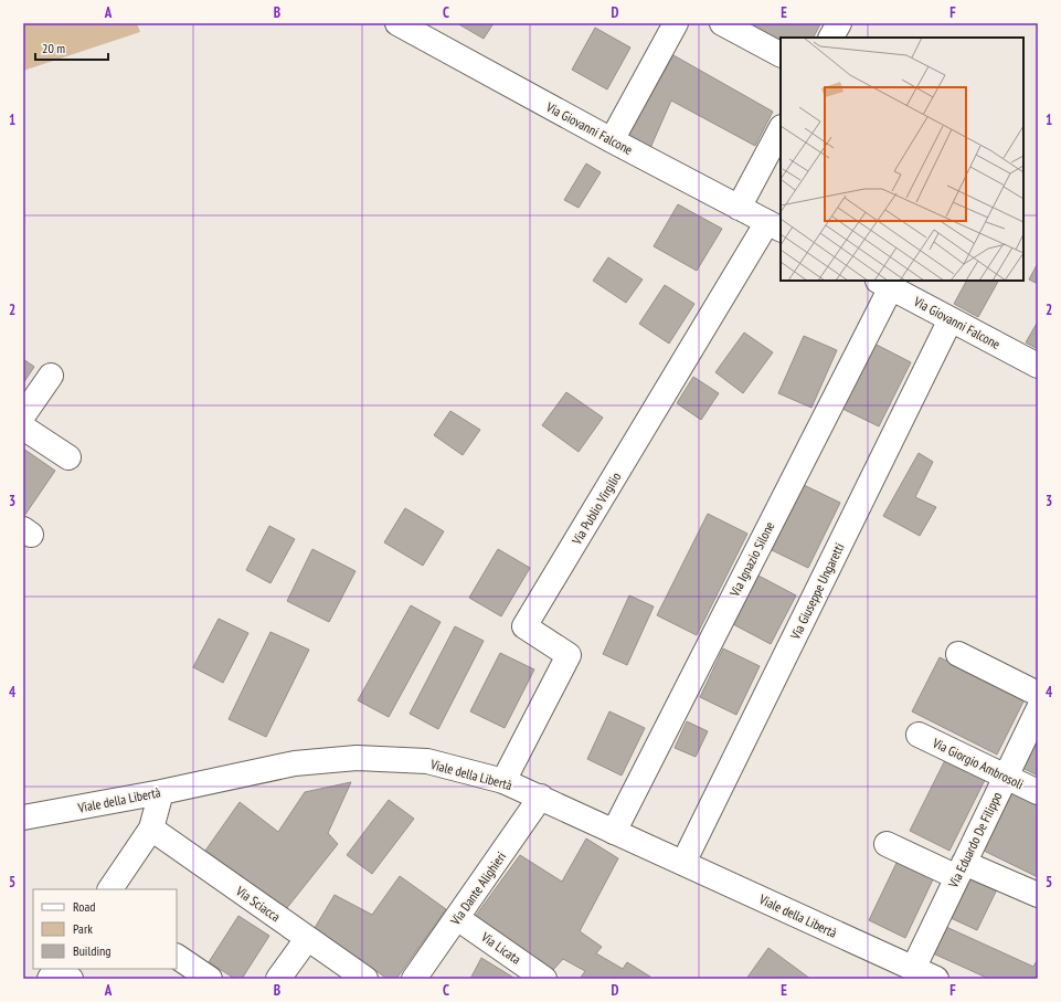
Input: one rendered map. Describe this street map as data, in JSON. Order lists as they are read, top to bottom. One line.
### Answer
{"streets":{"street":["Via Giovanni Falcone","Via Publio Virgilio","Via Ignazio Silone","Via Giuseppe Ungaretti","Via Giorgio Ambrosoli","Viale della Libertà","Via Eduardo De Filippo","Via Dante Alighieri","Via Sciacca","Via Licata"]},"crossings":[["Via Giovanni Falcone","Via Publio Virgilio"],["Via Giovanni Falcone","Via Ignazio Silone"],["Via Giovanni Falcone","Via Giuseppe Ungaretti"],["Via Publio Virgilio","Viale della Libertà"],["Via Ignazio Silone","Viale della Libertà"],["Via Giuseppe Ungaretti","Viale della Libertà"],["Via Giorgio Ambrosoli","Via Eduardo De Filippo"],["Viale della Libertà","Via Eduardo De Filippo"],["Viale della Libertà","Via Dante Alighieri"],["Via Dante Alighieri","Via Licata"]],"legend":["Road","Park","Building"],"scale_bar":"20 m","grid":{"columns":["A","B","C","D","E","F"],"rows":["1","2","3","4","5"]}}
